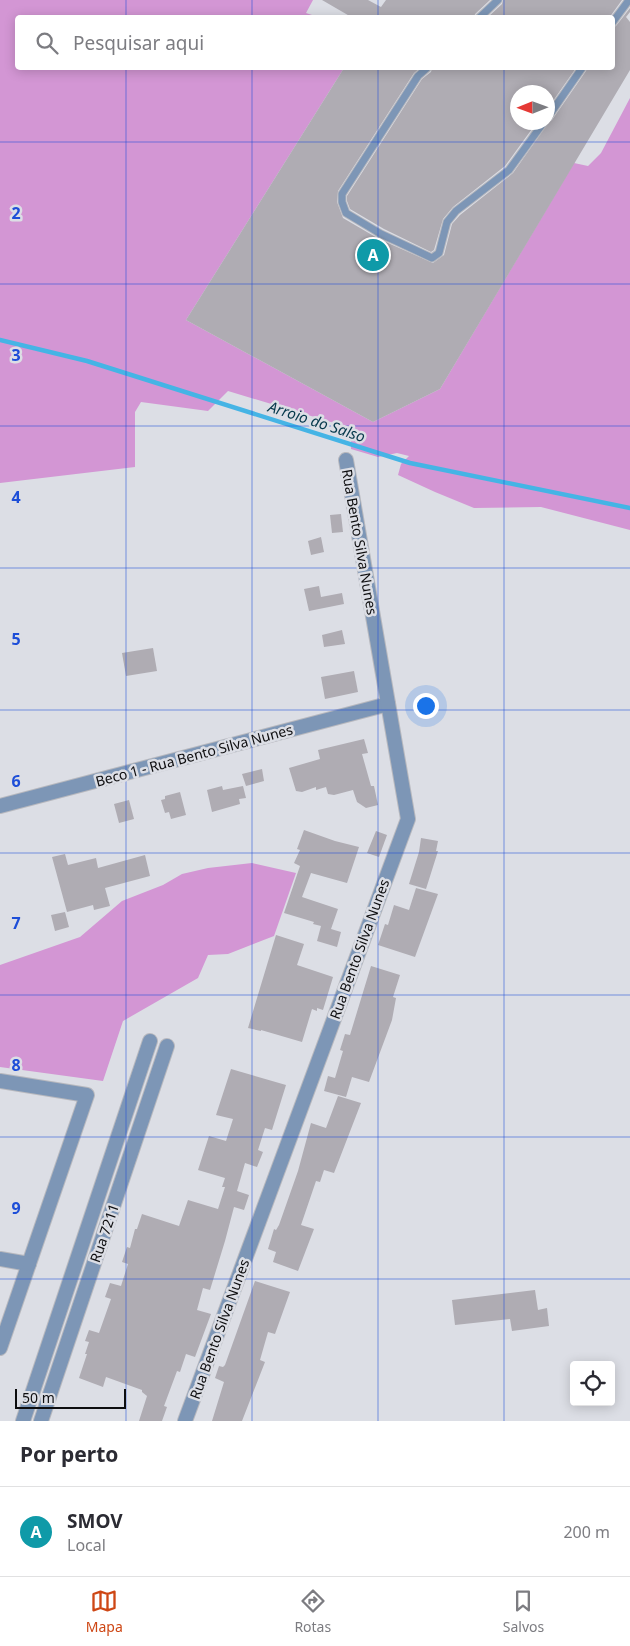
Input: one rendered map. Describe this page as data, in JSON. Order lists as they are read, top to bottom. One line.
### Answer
{"streets":{"street":["Rua Bento Silva Nunes","Beco 1 - Rua Bento Silva Nunes","Rua 7211"]},"crossings":[["Rua Bento Silva Nunes","Beco 1 - Rua Bento Silva Nunes"]],"water":["Arroio do Salso"],"scale_bar":"50 m","north":"left","page":{"search":"Pesquisar aqui","pins":"A","scale":"50 m","heading":"Por perto","list":[{"mark":"A","name":"SMOV","note":"Local","value":"200 m"}],"nav":["Mapa","Rotas","Salvos"]},"grid":{"rows":["2","3","4","5","6","7","8","9"]}}
